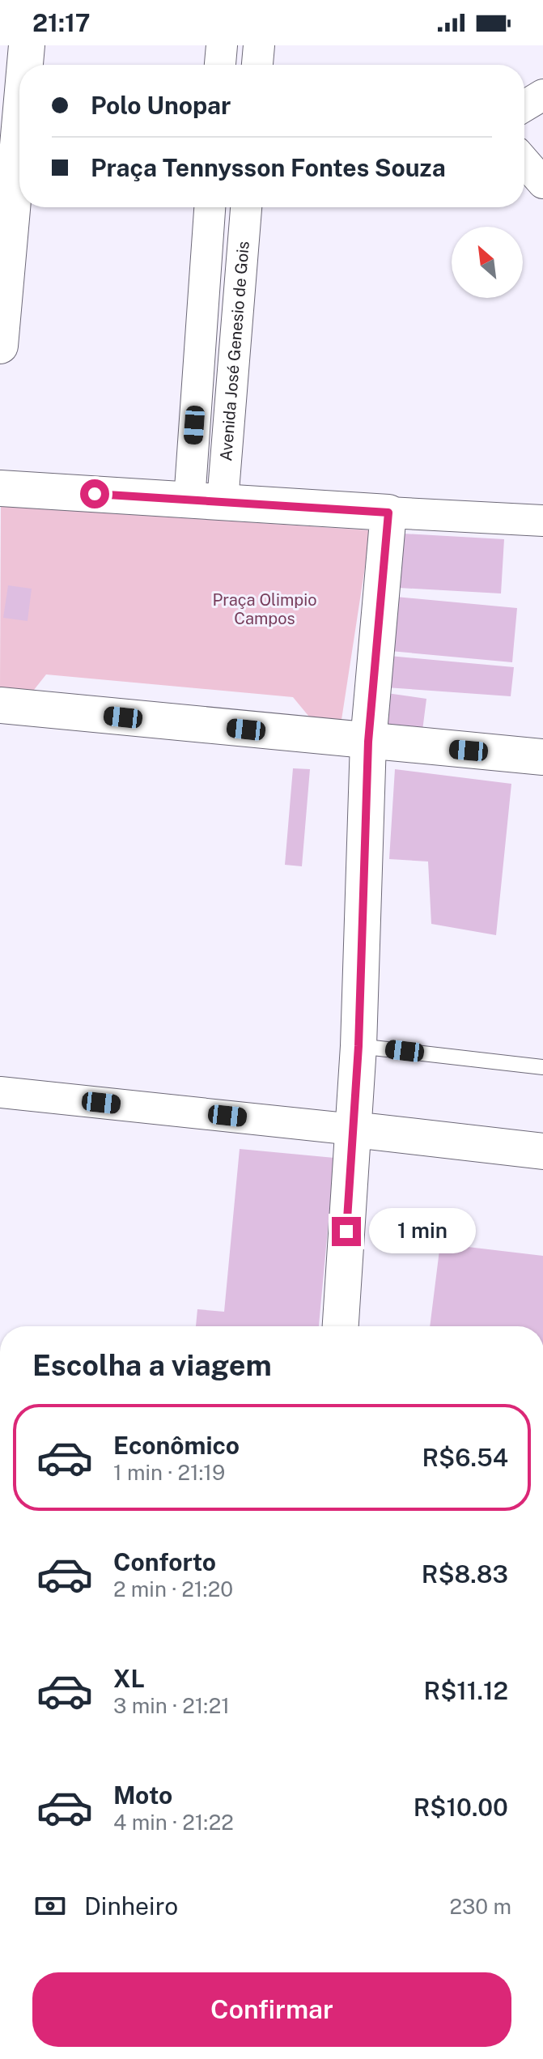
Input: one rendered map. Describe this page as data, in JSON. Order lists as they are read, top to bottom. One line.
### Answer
{"streets":{"street":["Avenida José Genesio de Gois"]},"parks":["Praça Olimpio Campos"],"north":"top left","page":{"status":"21:17","banner":["Polo Unopar","Praça Tennysson Fontes Souza"],"bubble":"1 min","heading":"Escolha a viagem","list":[{"name":"Econômico","note":"1 min · 21:19","value":"R$6.54"},{"name":"Conforto","note":"2 min · 21:20","value":"R$8.83"},{"name":"XL","note":"3 min · 21:21","value":"R$11.12"},{"name":"Moto","note":"4 min · 21:22","value":"R$10.00"}],"pay":["Dinheiro","230 m"],"buttons":"Confirmar"}}
